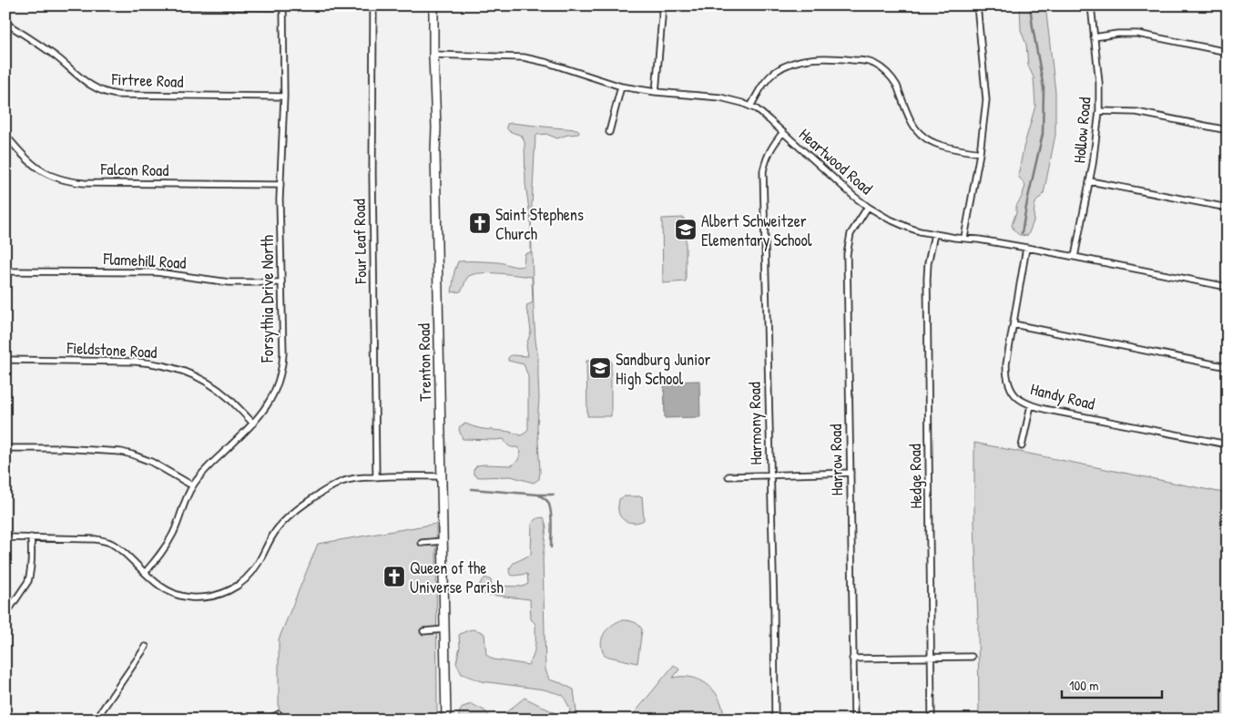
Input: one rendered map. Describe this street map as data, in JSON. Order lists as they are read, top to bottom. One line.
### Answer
{"streets":{"main road":["Trenton Road"],"street":["Firtree Road","Hollow Road","Heartwood Road","Falcon Road","Four Leaf Road","Flamehill Road","Forsythia Drive North","Fieldstone Road","Handy Road","Harmony Road","Harrow Road","Hedge Road"]},"crossings":[["Firtree Road","Forsythia Drive North"],["Hollow Road","Heartwood Road"],["Heartwood Road","Trenton Road"],["Heartwood Road","Handy Road"],["Heartwood Road","Harmony Road"],["Heartwood Road","Harrow Road"],["Heartwood Road","Hedge Road"],["Falcon Road","Forsythia Drive North"],["Flamehill Road","Forsythia Drive North"],["Forsythia Drive North","Fieldstone Road"]],"places":{"church":["Saint Stephens Church","Queen of the Universe Parish"],"school or university":["Albert Schweitzer Elementary School","Sandburg Junior High School"]},"scale_bar":"100 m"}
